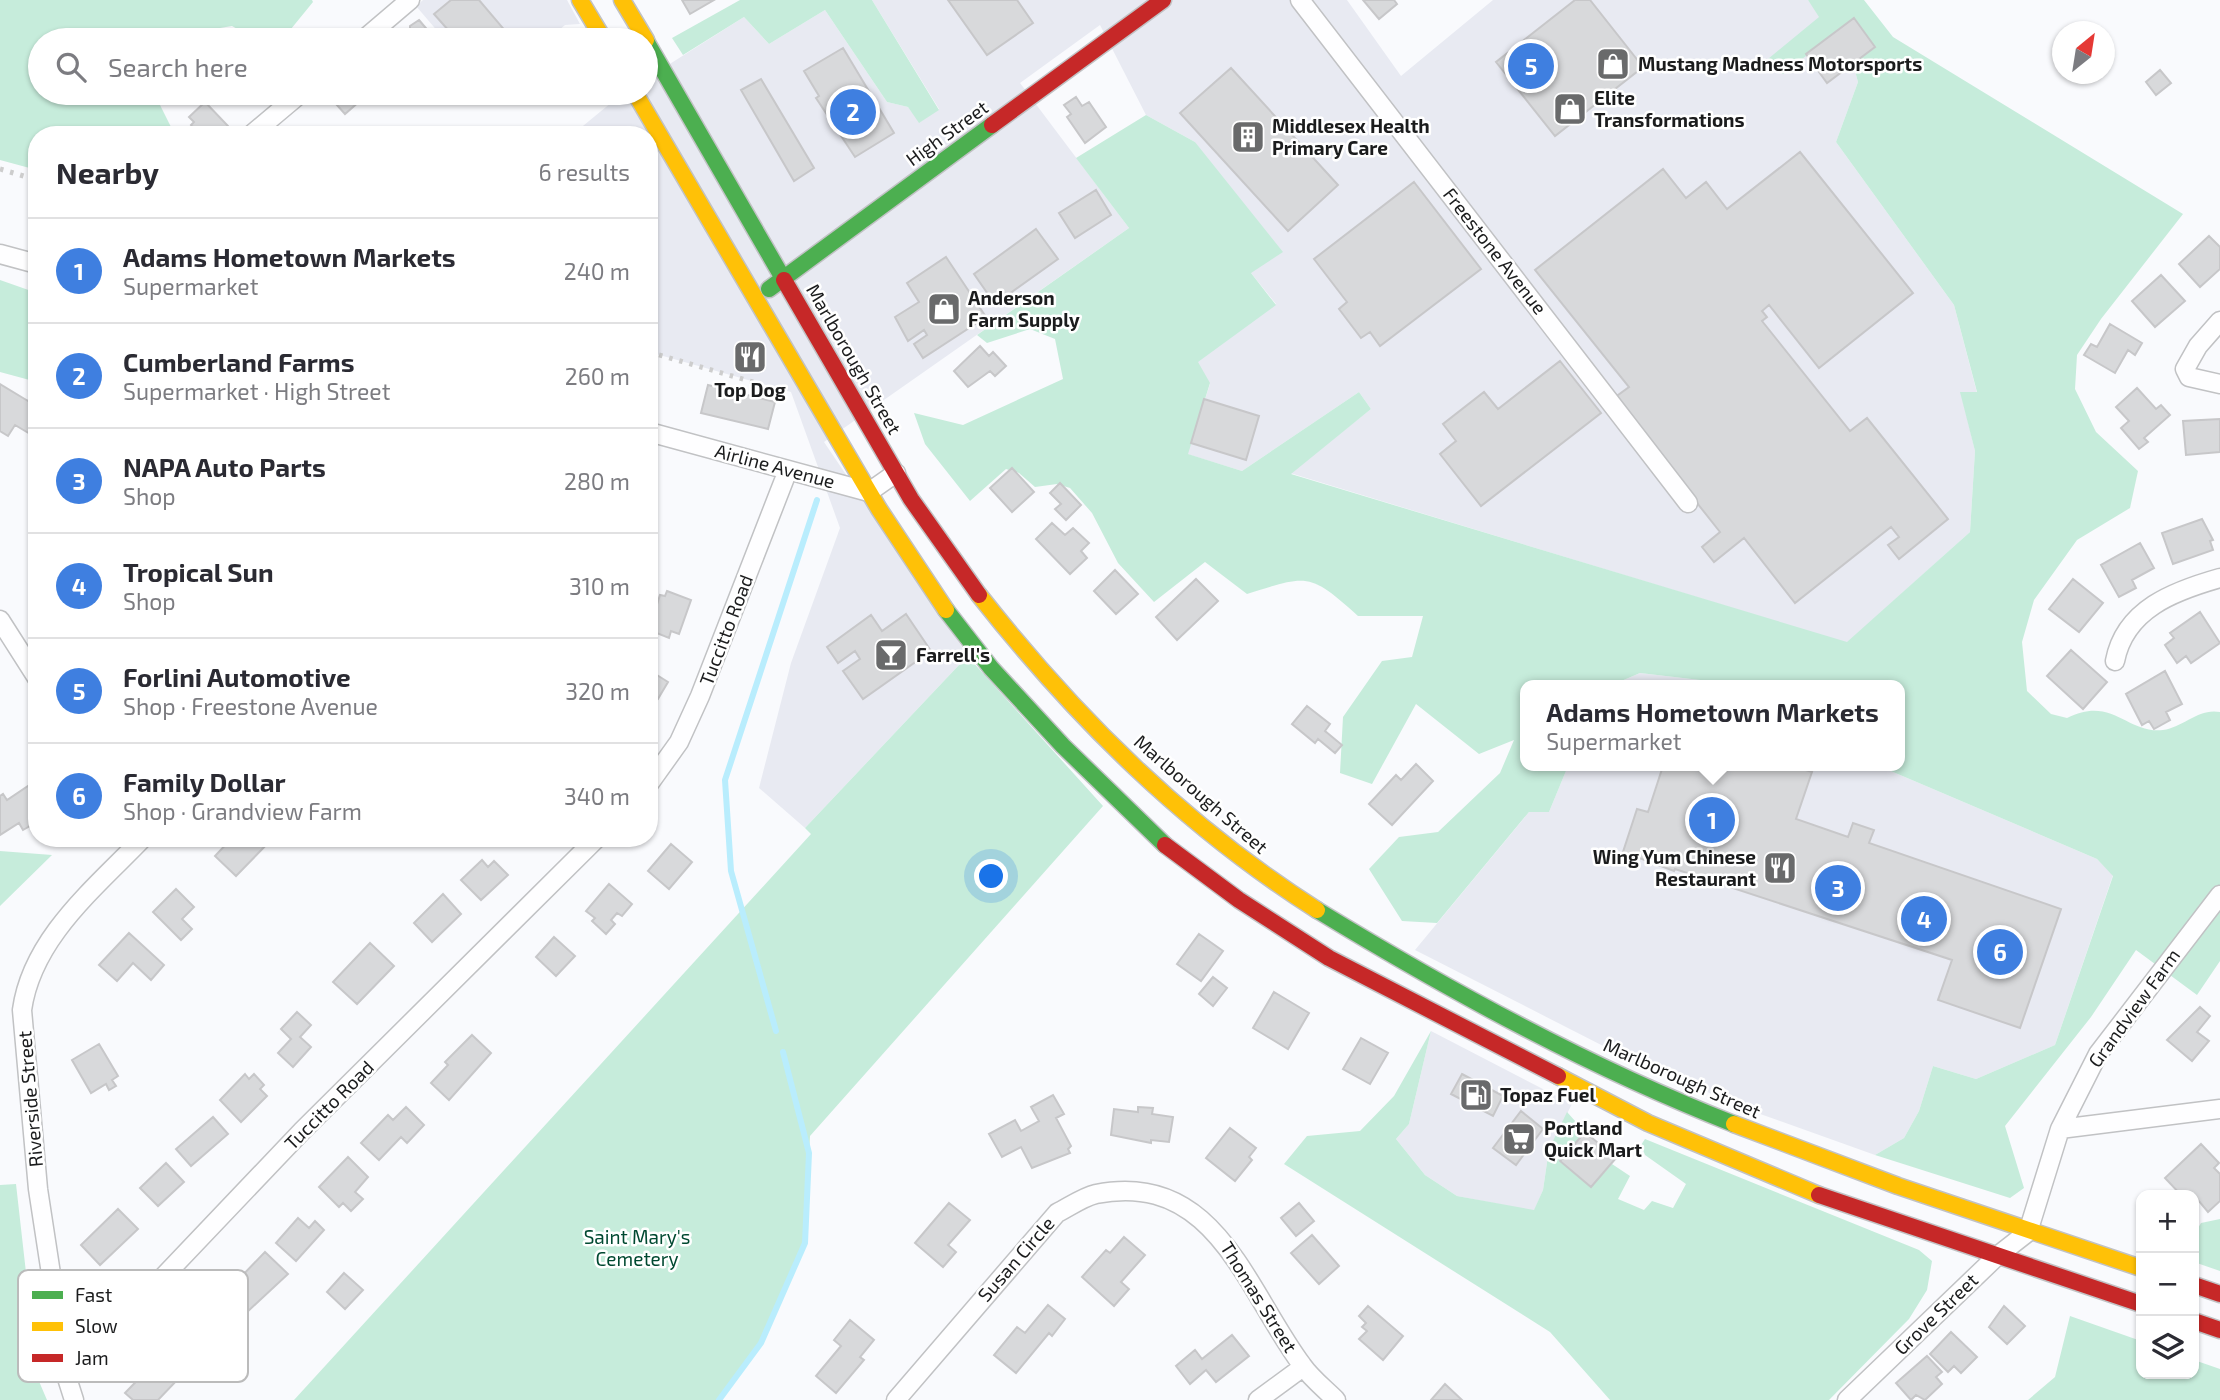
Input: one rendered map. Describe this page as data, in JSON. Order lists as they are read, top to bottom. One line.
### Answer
{"streets":{"main road":["High Street","Marlborough Street"],"street":["Freestone Avenue","Airline Avenue","Tuccitto Road","Grandview Farm","Riverside Street","Susan Circle","Thomas Street","Grove Street"]},"crossings":[["High Street","Marlborough Street"],["Marlborough Street","Grandview Farm"],["Marlborough Street","Grove Street"],["Airline Avenue","Tuccitto Road"],["Grandview Farm","Grove Street"],["Susan Circle","Thomas Street"]],"parks":["Saint Mary's Cemetery"],"places":{"shop":["Mustang Madness Motorsports","Elite Transformations","Anderson Farm Supply"],"building":["Middlesex Health Primary Care"],"restaurant":["Top Dog","Wing Yum Chinese Restaurant"],"bar":["Farrell's"],"fuel station":["Topaz Fuel"],"supermarket":["Portland Quick Mart"]},"legend":["Fast","Slow","Jam"],"north":"top right","page":{"search":"Search here","pins":["5","2","1","3","4","6"],"heading":["Nearby","6 results"],"list":[{"mark":"1","name":"Adams Hometown Markets","note":"Supermarket","value":"240 m"},{"mark":"2","name":"Cumberland Farms","note":"Supermarket · High Street","value":"260 m"},{"mark":"3","name":"NAPA Auto Parts","note":"Shop","value":"280 m"},{"mark":"4","name":"Tropical Sun","note":"Shop","value":"310 m"},{"mark":"5","name":"Forlini Automotive","note":"Shop · Freestone Avenue","value":"320 m"},{"mark":"6","name":"Family Dollar","note":"Shop · Grandview Farm","value":"340 m"}],"popup":["Adams Hometown Markets","Supermarket"],"map_buttons":["+","−"]}}
